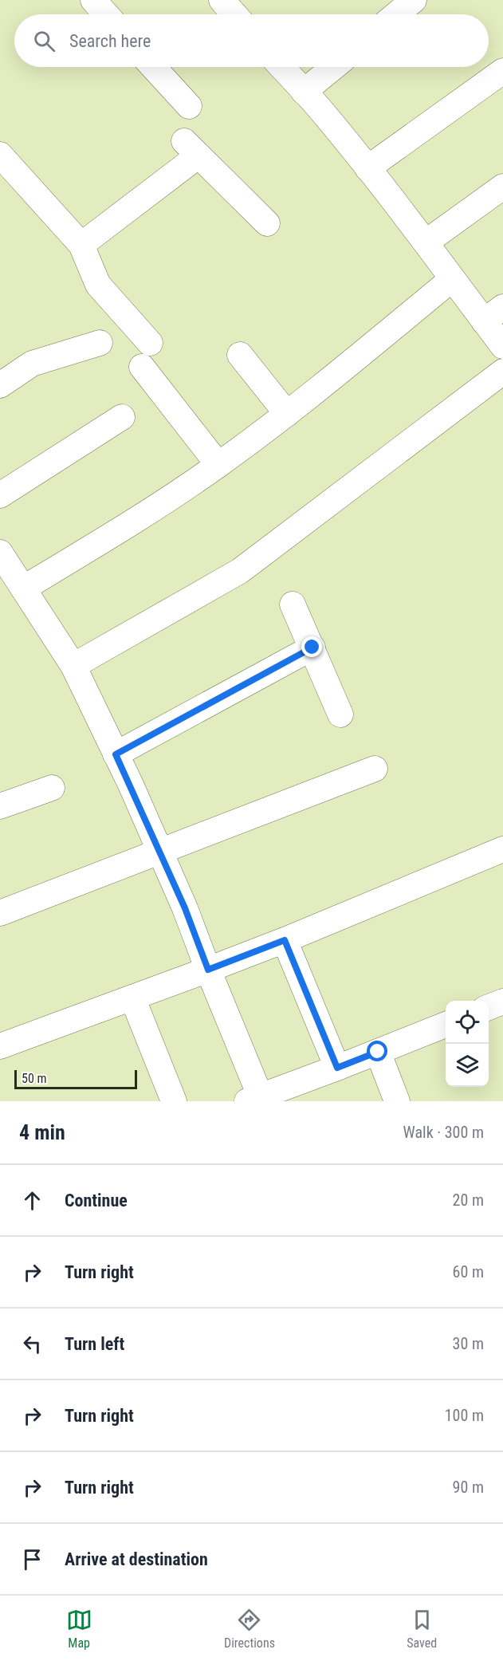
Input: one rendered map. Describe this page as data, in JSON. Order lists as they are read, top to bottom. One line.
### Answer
{"scale_bar":"50 m","page":{"search":"Search here","scale":"50 m","heading":["4 min","Walk · 300 m"],"list":[["Continue","20 m"],["Turn right","60 m"],["Turn left","30 m"],["Turn right","100 m"],["Turn right","90 m"],"Arrive at destination"],"nav":["Map","Directions","Saved"]}}
